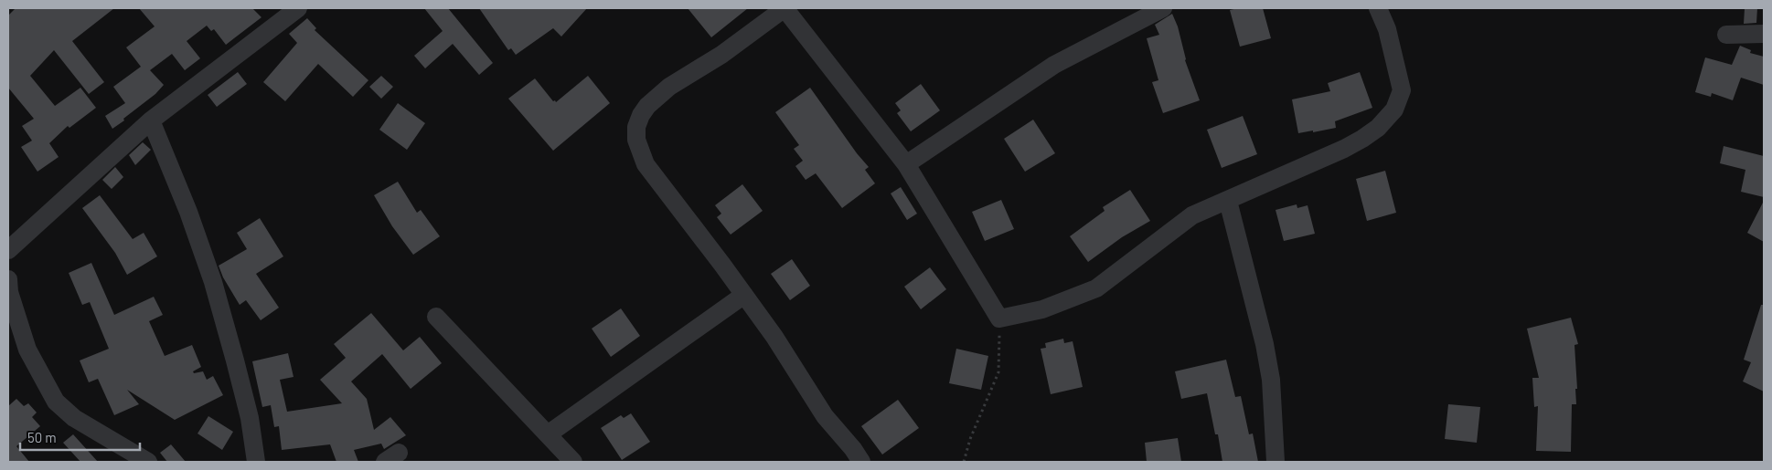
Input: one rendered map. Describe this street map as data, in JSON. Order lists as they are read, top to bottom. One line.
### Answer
{"scale_bar":"50 m"}
